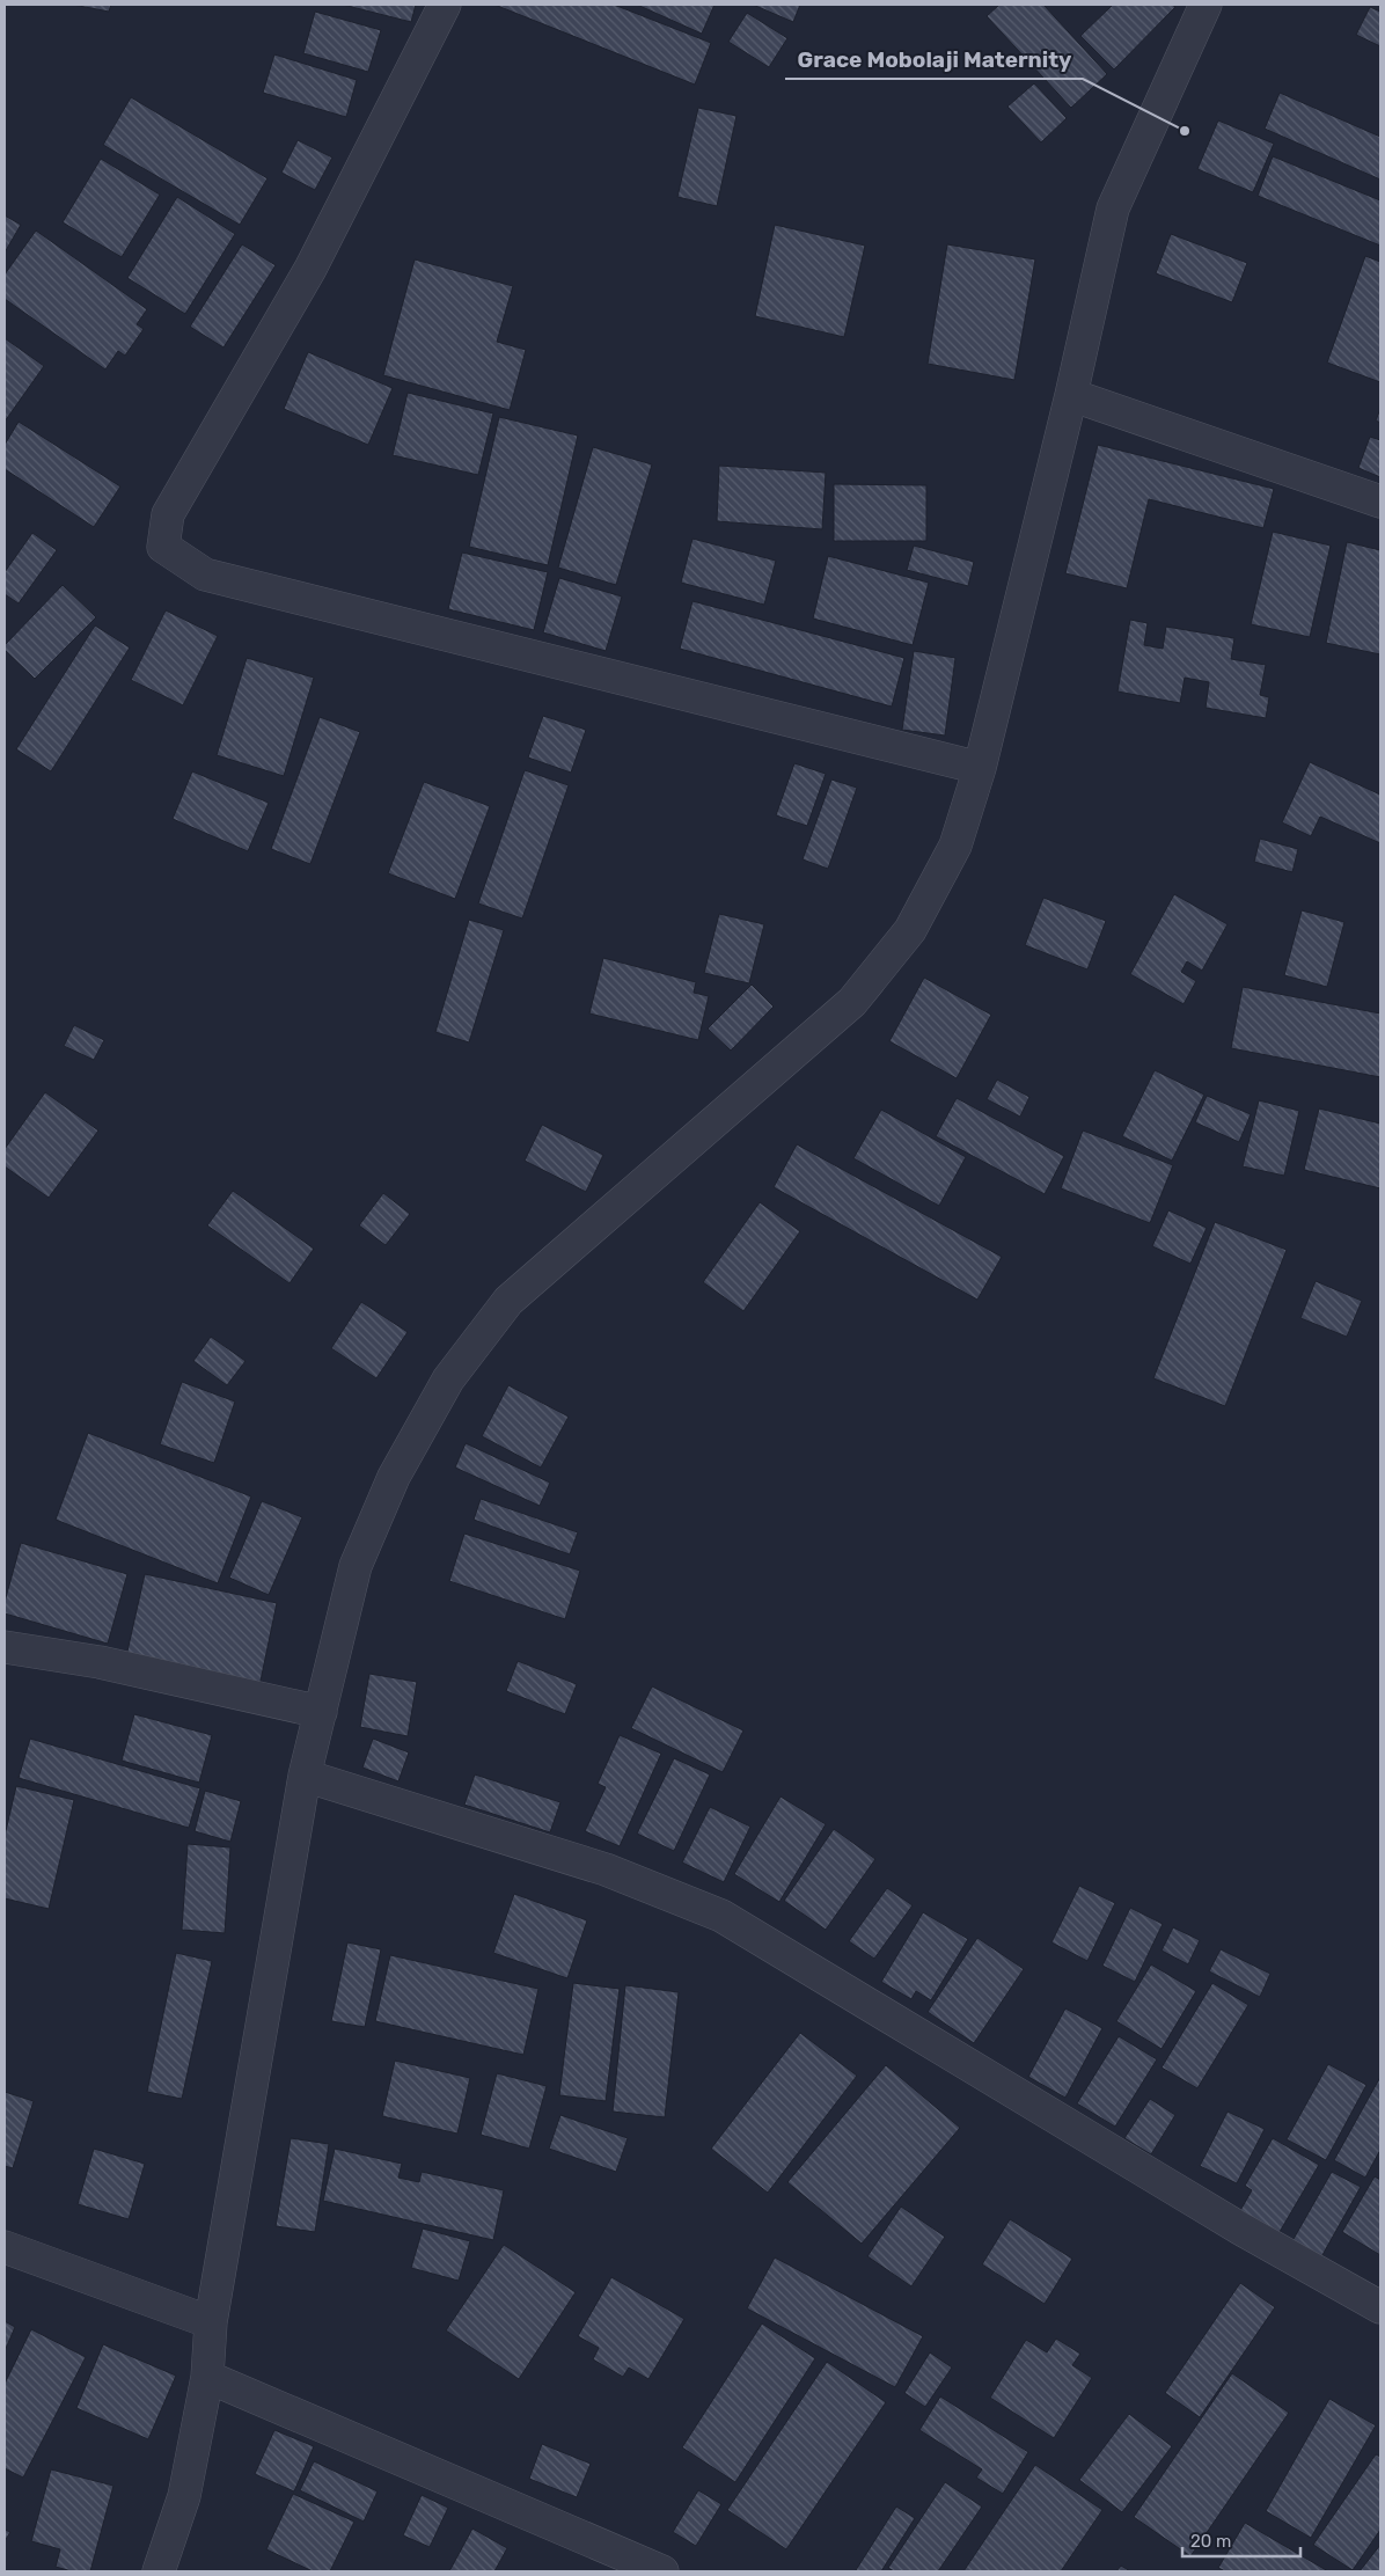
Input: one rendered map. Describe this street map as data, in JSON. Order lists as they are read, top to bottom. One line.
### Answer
{"places":["Grace Mobolaji Maternity"],"scale_bar":"20 m"}
